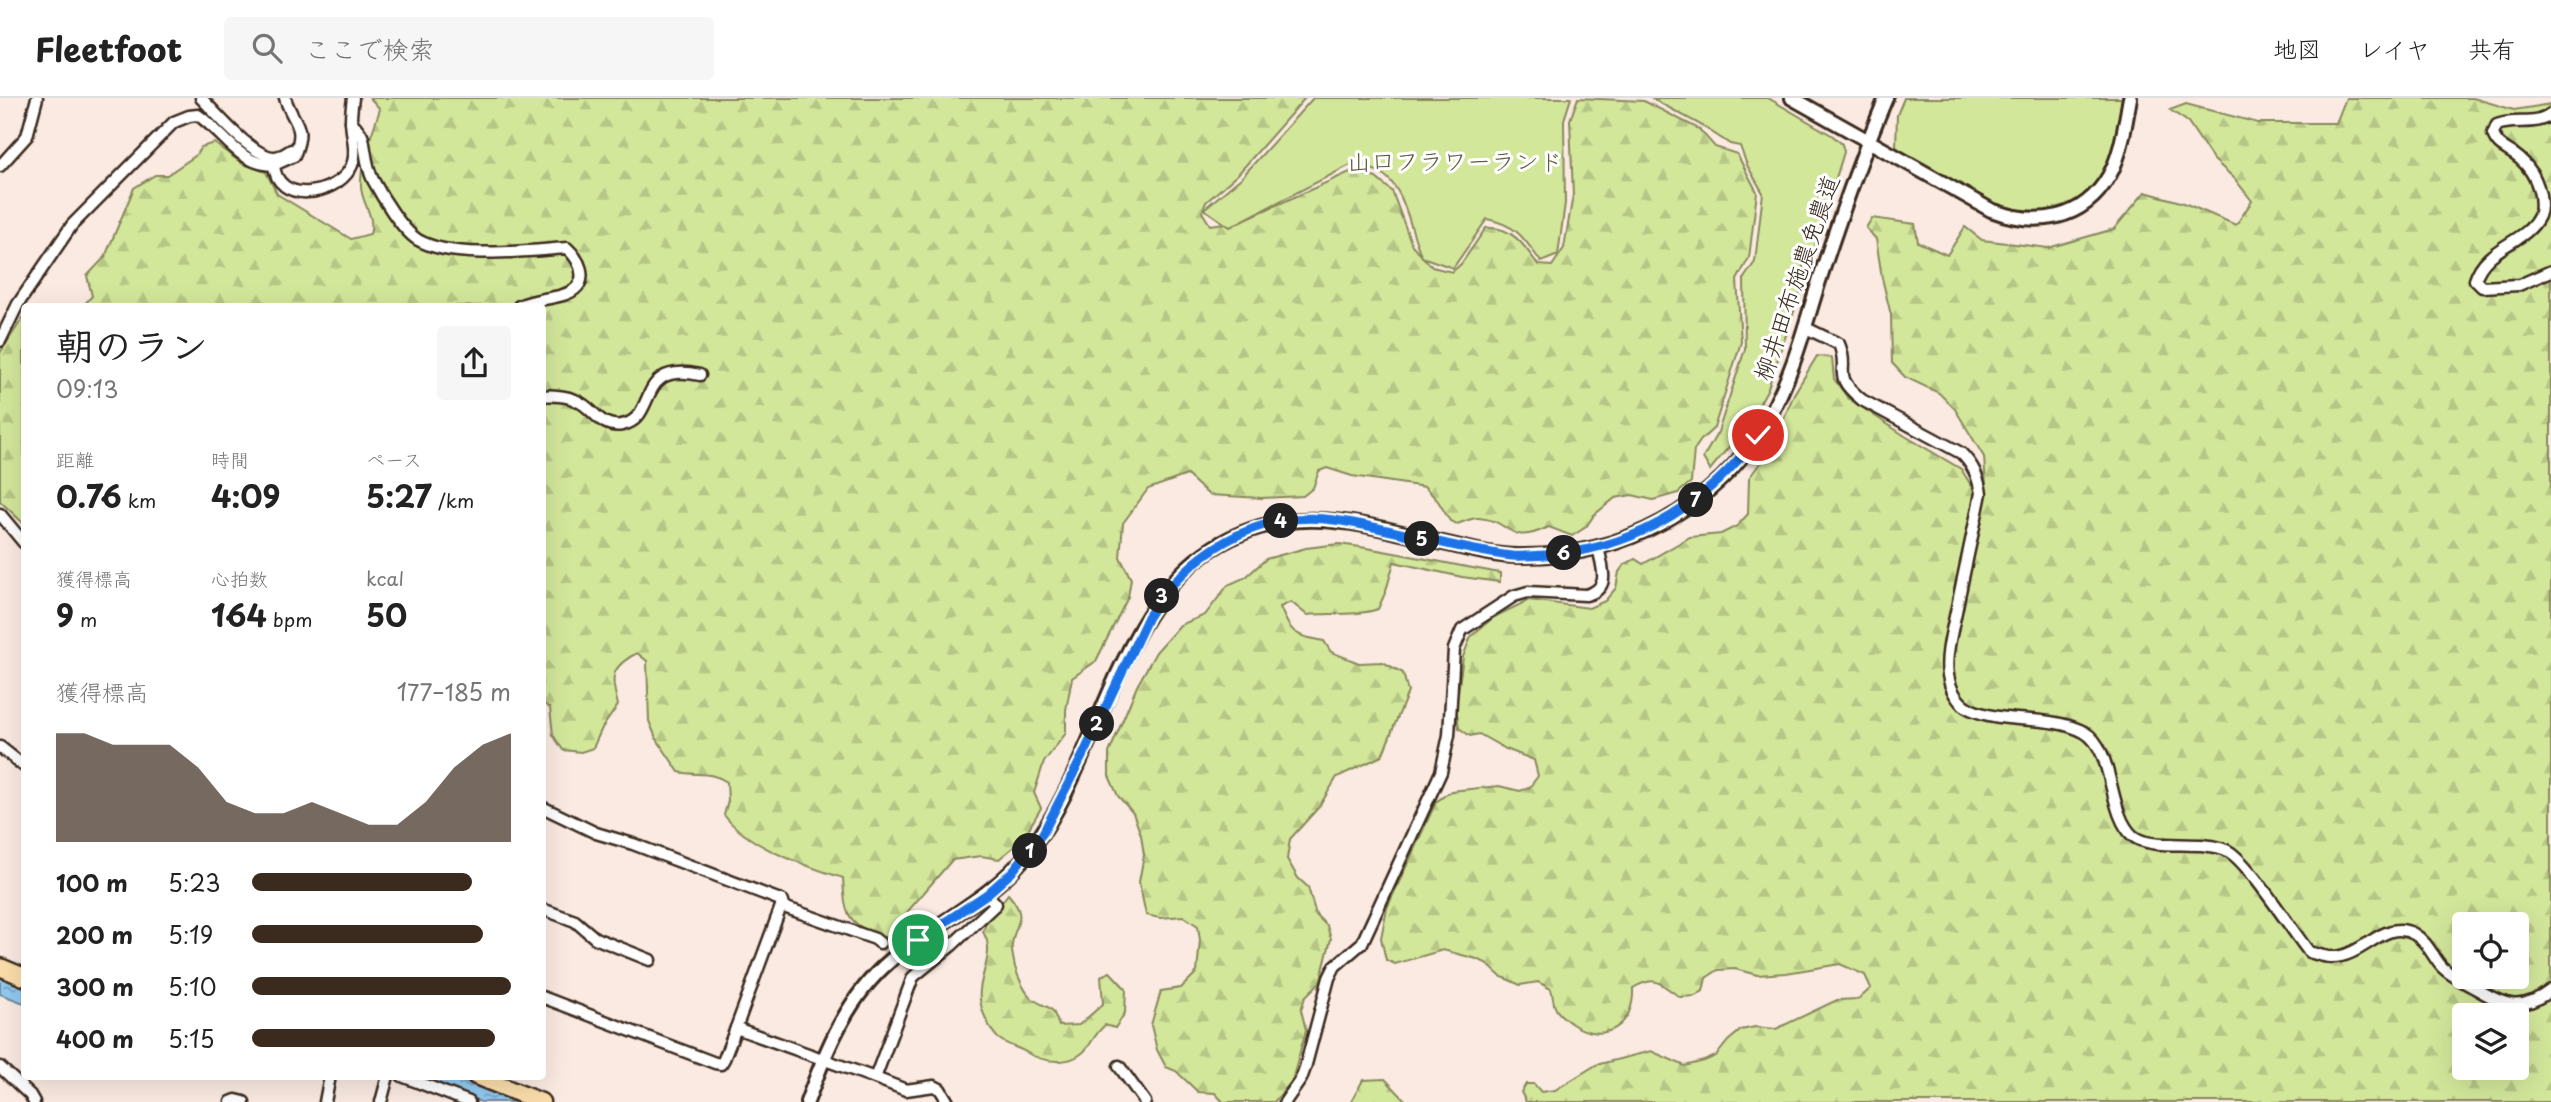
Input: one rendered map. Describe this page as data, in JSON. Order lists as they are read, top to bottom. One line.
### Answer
{"streets":{"street":["柳井田布施農免農道"]},"parks":["山口フラワーランド"],"page":{"header":"Fleetfoot","search":"ここで検索","nav":["地図","レイヤ","共有"],"heading":["朝のラン","09:13"],"stats":[["距離","0.76 km"],["時間","4:09"],["ペース","5:27 /km"],["獲得標高","9 m"],["心拍数","164 bpm"],["kcal","50"]],"pins":["7","4","5","6","3","2","1"],"chart":["獲得標高","177–185 m"],"list":[{"name":"100 m","note":"5:23"},{"name":"200 m","note":"5:19"},{"name":"300 m","note":"5:10"},{"name":"400 m","note":"5:15"}]}}
